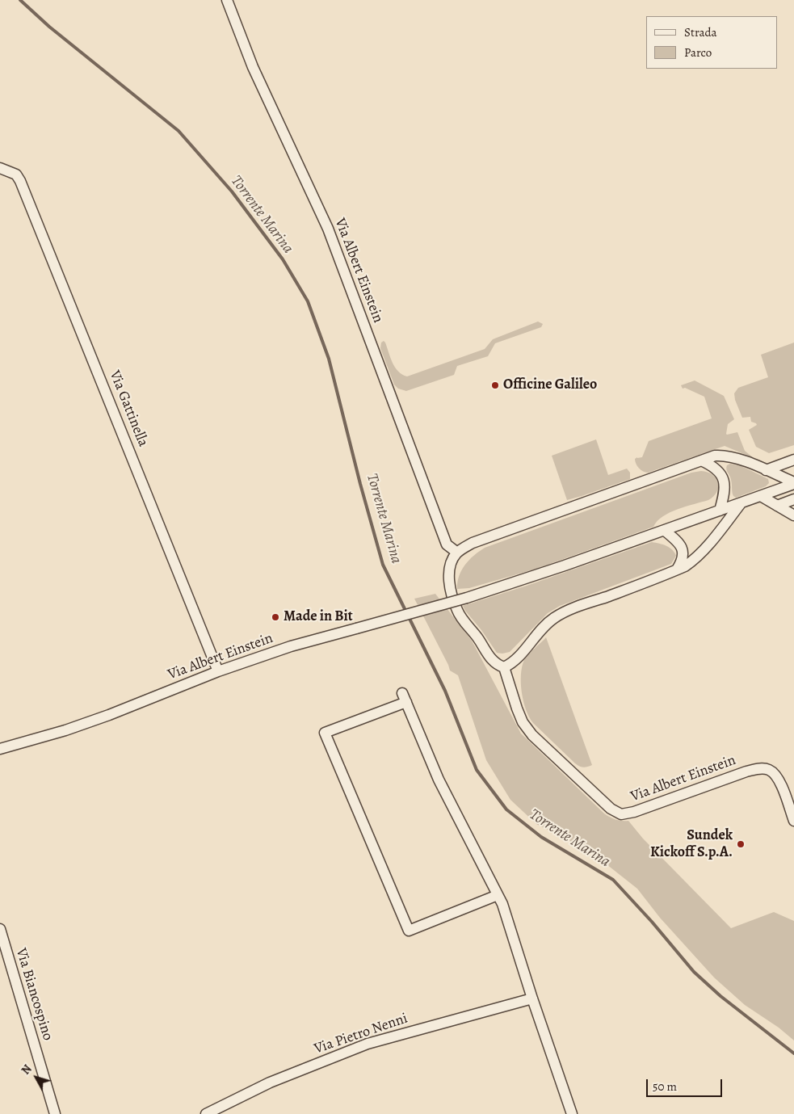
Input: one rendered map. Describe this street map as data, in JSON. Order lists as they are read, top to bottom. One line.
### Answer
{"streets":{"street":["Via Albert Einstein","Via Gattinella","Via Biancospino","Via Pietro Nenni"]},"crossings":[["Via Albert Einstein","Via Gattinella"]],"water":["Torrente Marina"],"places":["Officine Galileo","Made in Bit","Sundek Kickoff S.p.A."],"legend":["Strada","Parco"],"scale_bar":"50 m","north":"top left"}
